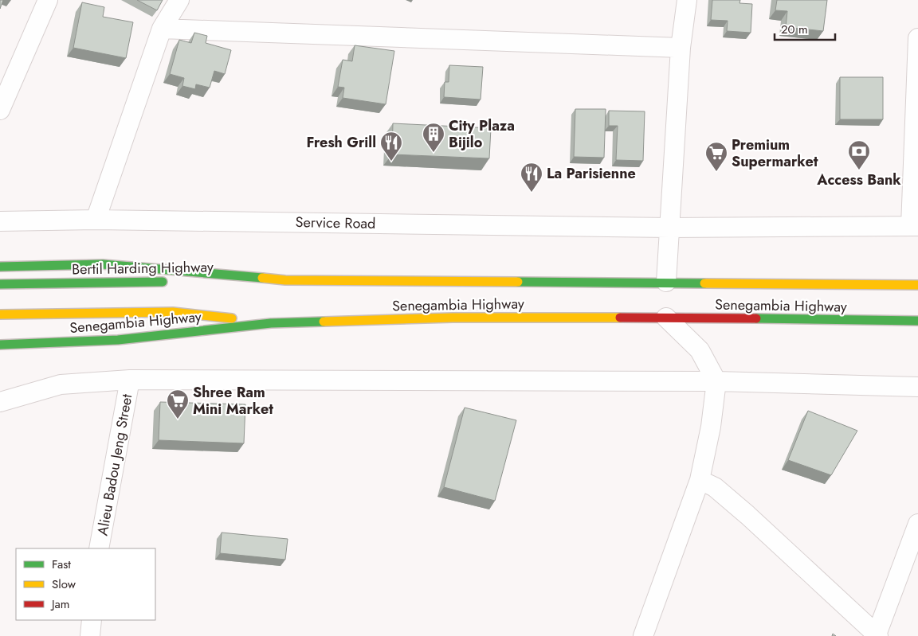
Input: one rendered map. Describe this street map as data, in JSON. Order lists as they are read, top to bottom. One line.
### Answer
{"streets":{"main road":["Bertil Harding Highway","Senegambia Highway"],"street":["Service Road","Alieu Badou Jeng Street"]},"crossings":[["Bertil Harding Highway","Senegambia Highway"]],"places":{"building":["City Plaza Bijilo"],"restaurant":["Fresh Grill","La Parisienne"],"bank":["Access Bank"],"supermarket":["Premium Supermarket","Shree Ram Mini Market"]},"legend":["Fast","Slow","Jam"],"scale_bar":"20 m"}
